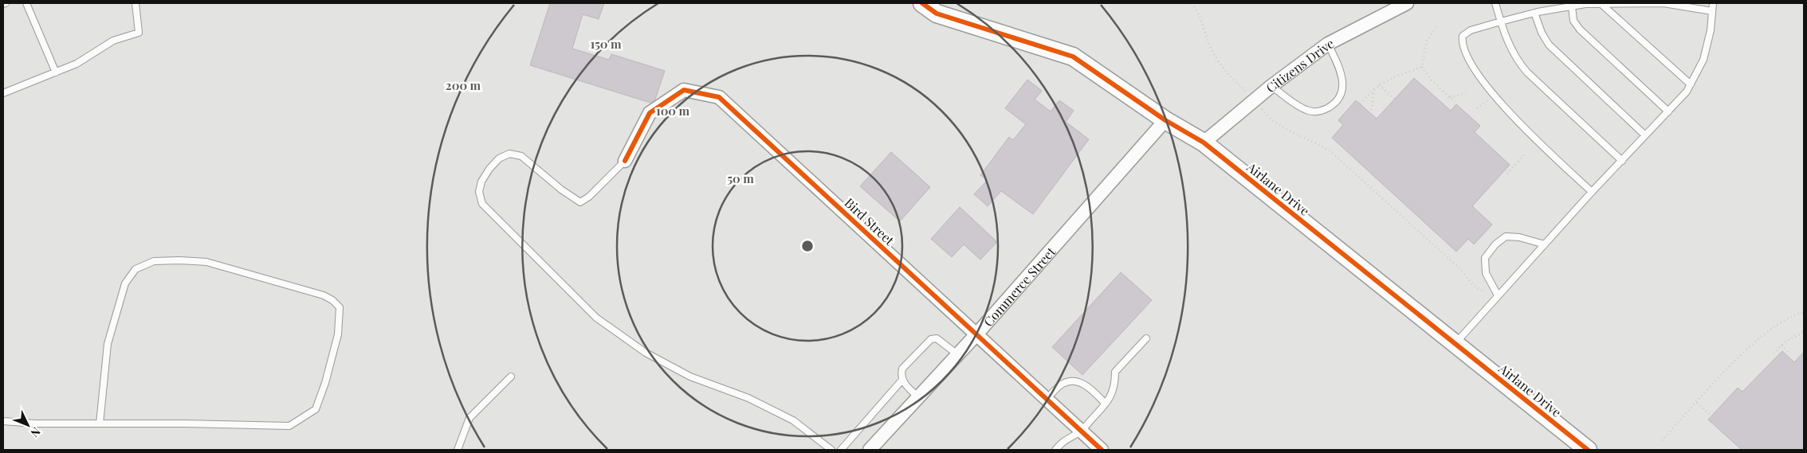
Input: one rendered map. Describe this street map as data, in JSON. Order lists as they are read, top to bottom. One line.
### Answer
{"streets":{"street":["Citizens Drive","Airlane Drive","Bird Street","Commerce Street"]},"crossings":[["Citizens Drive","Airlane Drive"],["Airlane Drive","Commerce Street"],["Bird Street","Commerce Street"]],"north":"bottom right","rings":["150 m","200 m","100 m","50 m"]}
